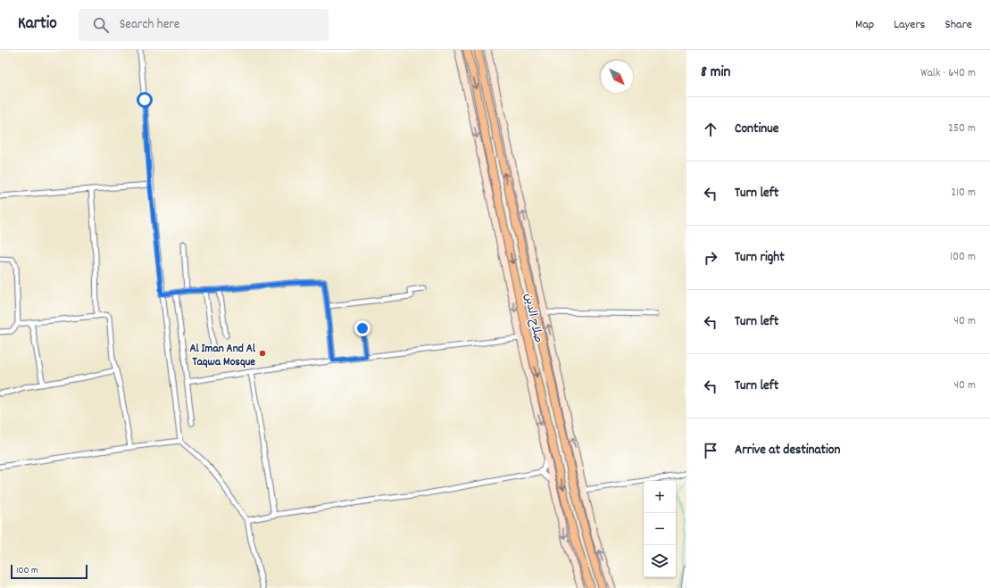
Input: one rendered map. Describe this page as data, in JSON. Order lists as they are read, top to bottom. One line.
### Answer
{"streets":{"highway":["صلاح الدين"]},"places":["Al Iman And Al Taqwa Mosque"],"scale_bar":"100 m","north":"bottom right","page":{"header":"Kartio","search":"Search here","nav":["Map","Layers","Share"],"heading":["8 min","Walk · 640 m"],"list":[["Continue","250 m"],["Turn left","210 m"],["Turn right","100 m"],["Turn left","40 m"],["Turn left","40 m"],"Arrive at destination"],"map_buttons":["+","−"],"scale":"100 m"}}
